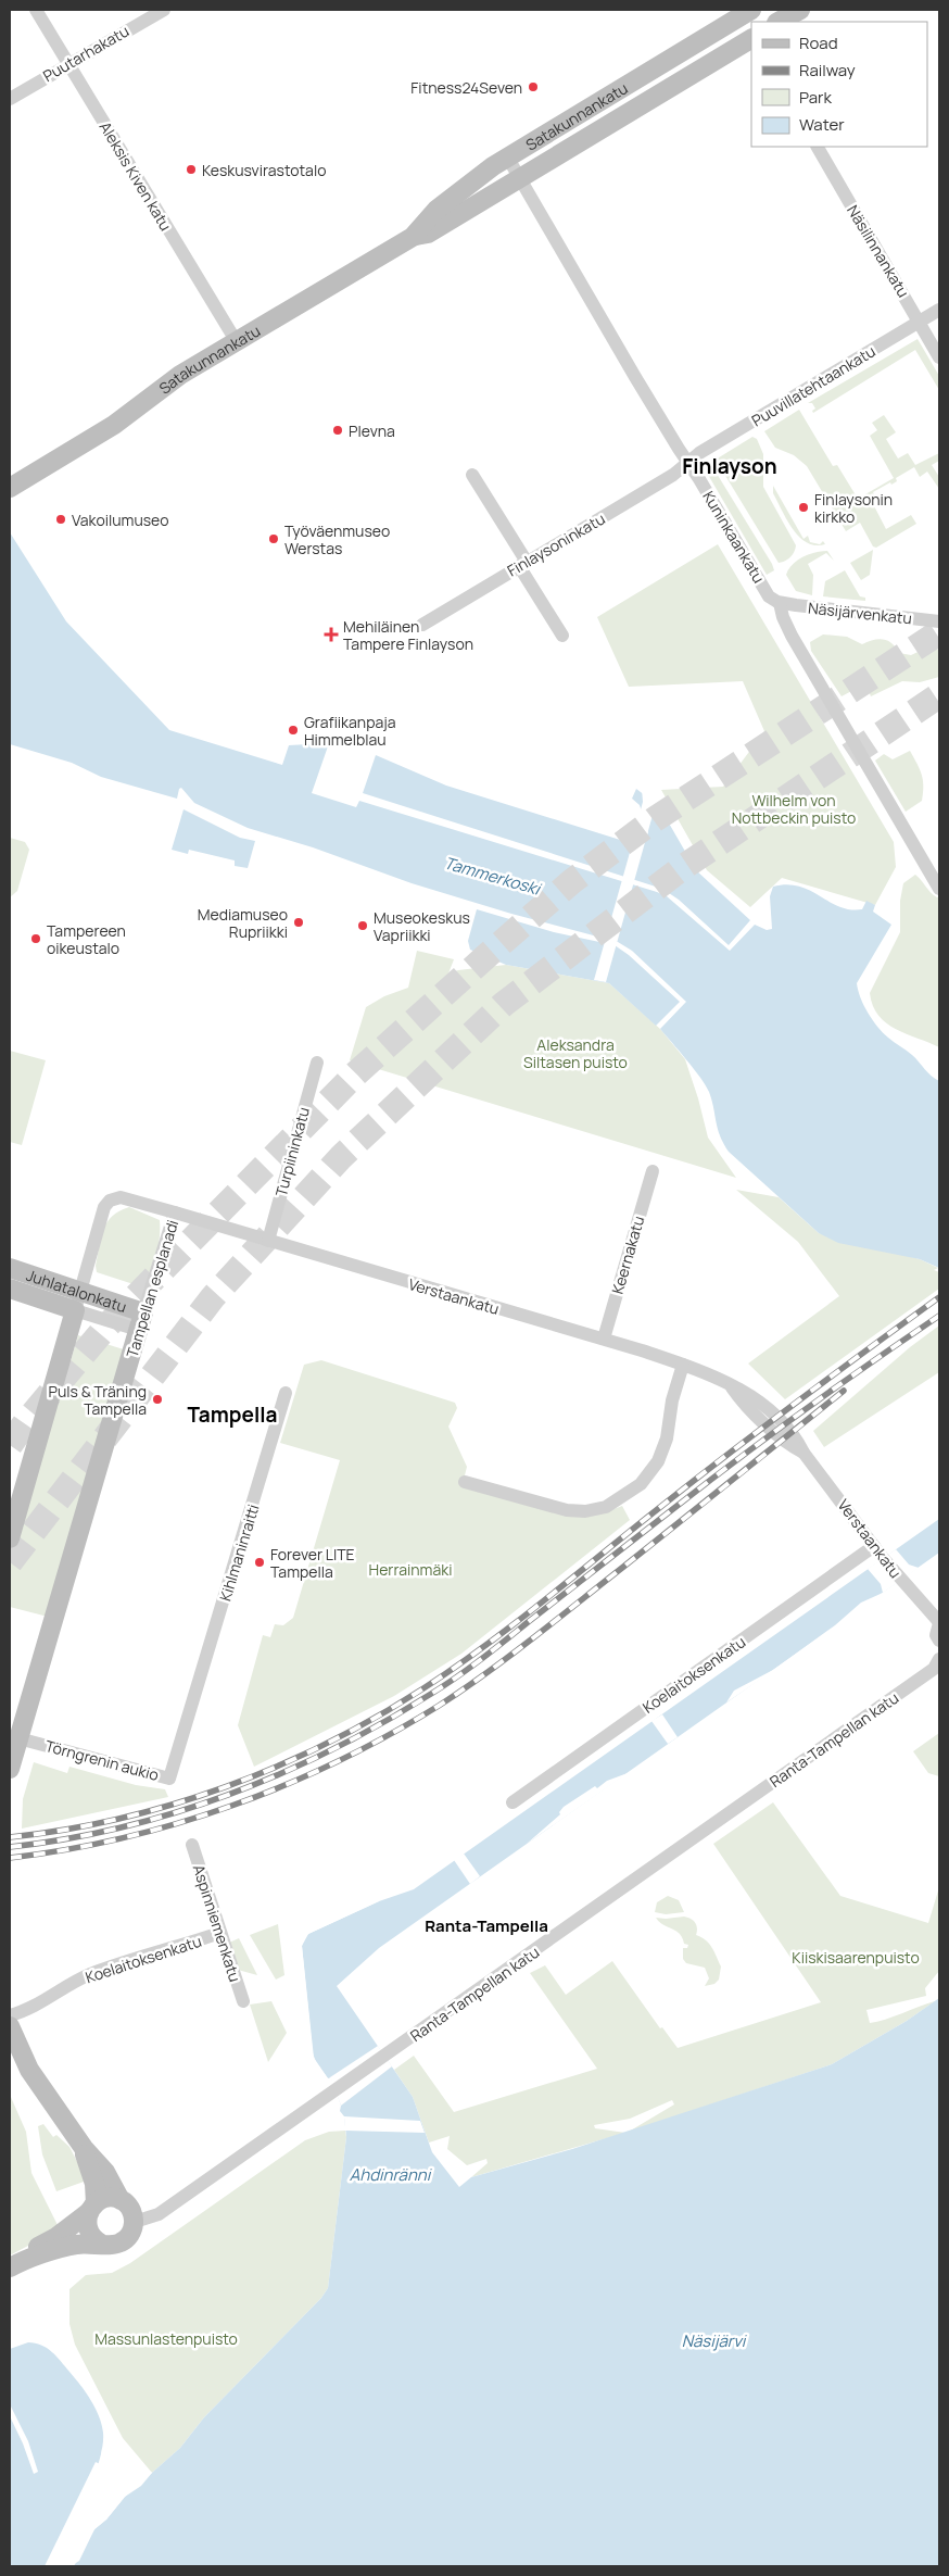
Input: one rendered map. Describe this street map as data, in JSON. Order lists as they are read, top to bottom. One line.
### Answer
{"streets":{"street":["Puutarhakatu","Satakunnankatu","Aleksis Kiven katu","Näsilinnankatu","Puuvillatehtaankatu","Kuninkaankatu","Finlaysoninkatu","Näsijärvenkatu","Turpiininkatu","Keernakatu","Tampellan esplanadi","Juhlatalonkatu","Verstaankatu","Kihlmaninraitti","Koelaitoksenkatu","Ranta-Tampellan katu","Törngrenin aukio","Aspinniemenkatu"]},"crossings":[["Puutarhakatu","Aleksis Kiven katu"],["Satakunnankatu","Aleksis Kiven katu"],["Satakunnankatu","Kuninkaankatu"],["Näsilinnankatu","Puuvillatehtaankatu"],["Puuvillatehtaankatu","Kuninkaankatu"],["Puuvillatehtaankatu","Finlaysoninkatu"],["Kuninkaankatu","Finlaysoninkatu"],["Kuninkaankatu","Näsijärvenkatu"],["Turpiininkatu","Verstaankatu"],["Keernakatu","Verstaankatu"],["Tampellan esplanadi","Juhlatalonkatu"],["Tampellan esplanadi","Verstaankatu"],["Tampellan esplanadi","Törngrenin aukio"],["Verstaankatu","Koelaitoksenkatu"],["Kihlmaninraitti","Törngrenin aukio"],["Koelaitoksenkatu","Aspinniemenkatu"]],"districts":["Finlayson","Tampella","Ranta-Tampella"],"water":["Tammerkoski","Ahdinränni","Näsijärvi"],"parks":["Wilhelm von Nottbeckin puisto","Aleksandra Siltasen puisto","Herrainmäki","Kiiskisaarenpuisto","Massunlastenpuisto"],"places":{"other":["Fitness24Seven","Keskusvirastotalo","Plevna","Finlaysonin kirkko","Vakoilumuseo","Työväenmuseo Werstas","Grafiikanpaja Himmelblau","Mediamuseo Rupriikki","Museokeskus Vapriikki","Tampereen oikeustalo","Puls & Träning Tampella","Forever LITE Tampella"],"health":["Mehiläinen Tampere Finlayson"]},"legend":["Road","Railway","Park","Water"]}
